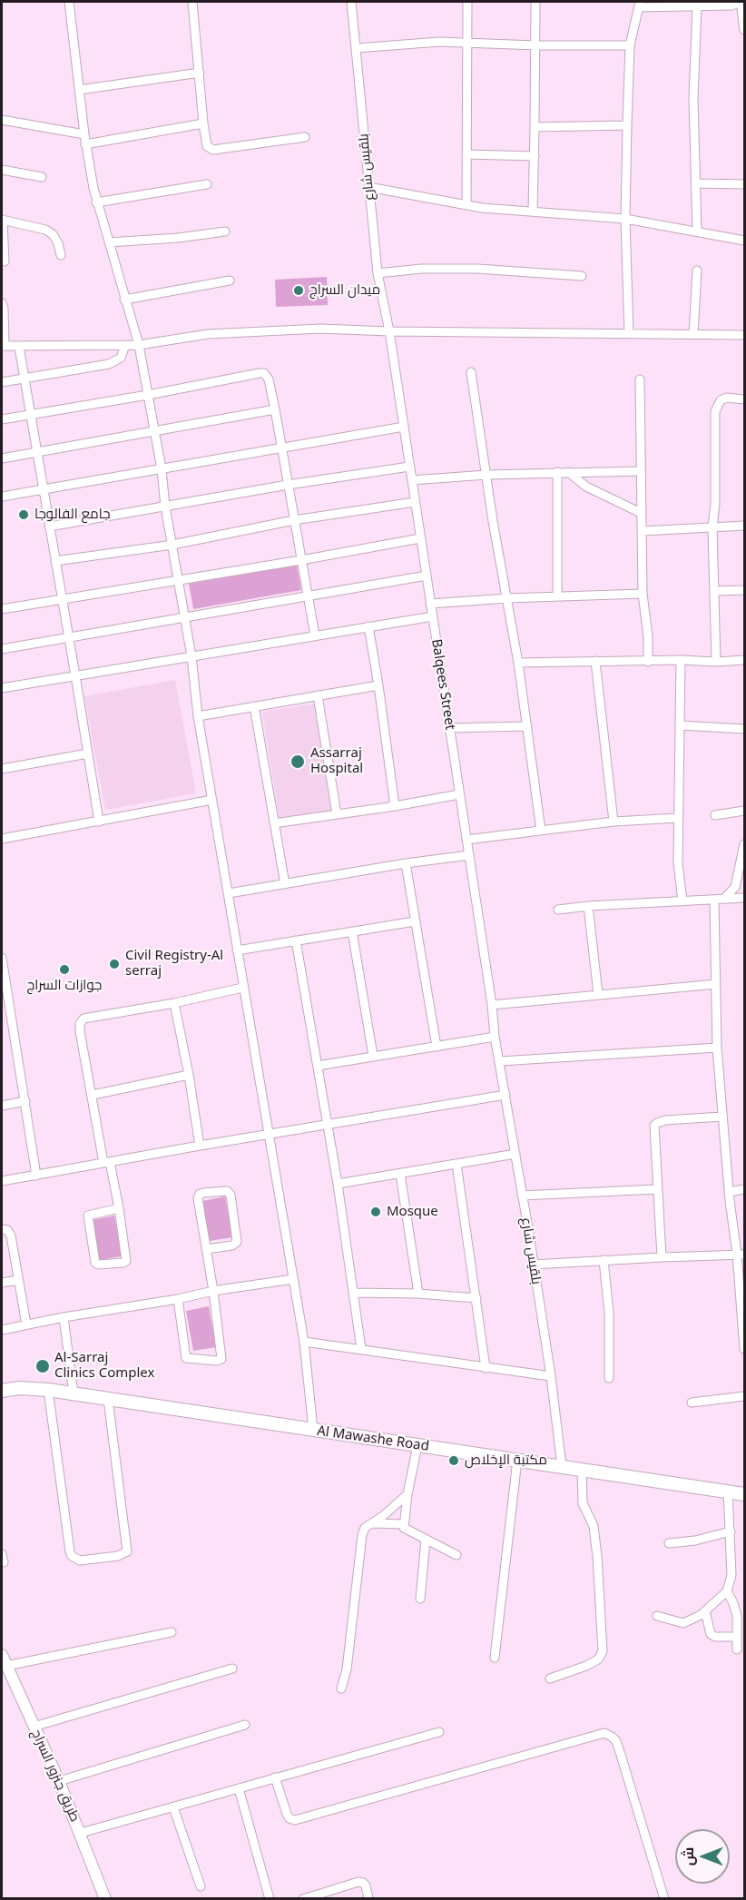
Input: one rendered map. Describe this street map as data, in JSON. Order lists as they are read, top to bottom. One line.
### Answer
{"streets":{"main road":["Al Mawashe Road"],"street":["بلقيس شارع","Balqees Street","طريق جنزور السراج"]},"crossings":[["بلقيس شارع","Balqees Street"],["بلقيس شارع","Al Mawashe Road"]],"places":["ميدان السراج","جامع الفالوجا","Assarraj Hospital","Civil Registry-Al serraj","جوازات السراج","Mosque","Al-Sarraj Clinics Complex","مكتبة الإخلاص"],"north":"left"}
